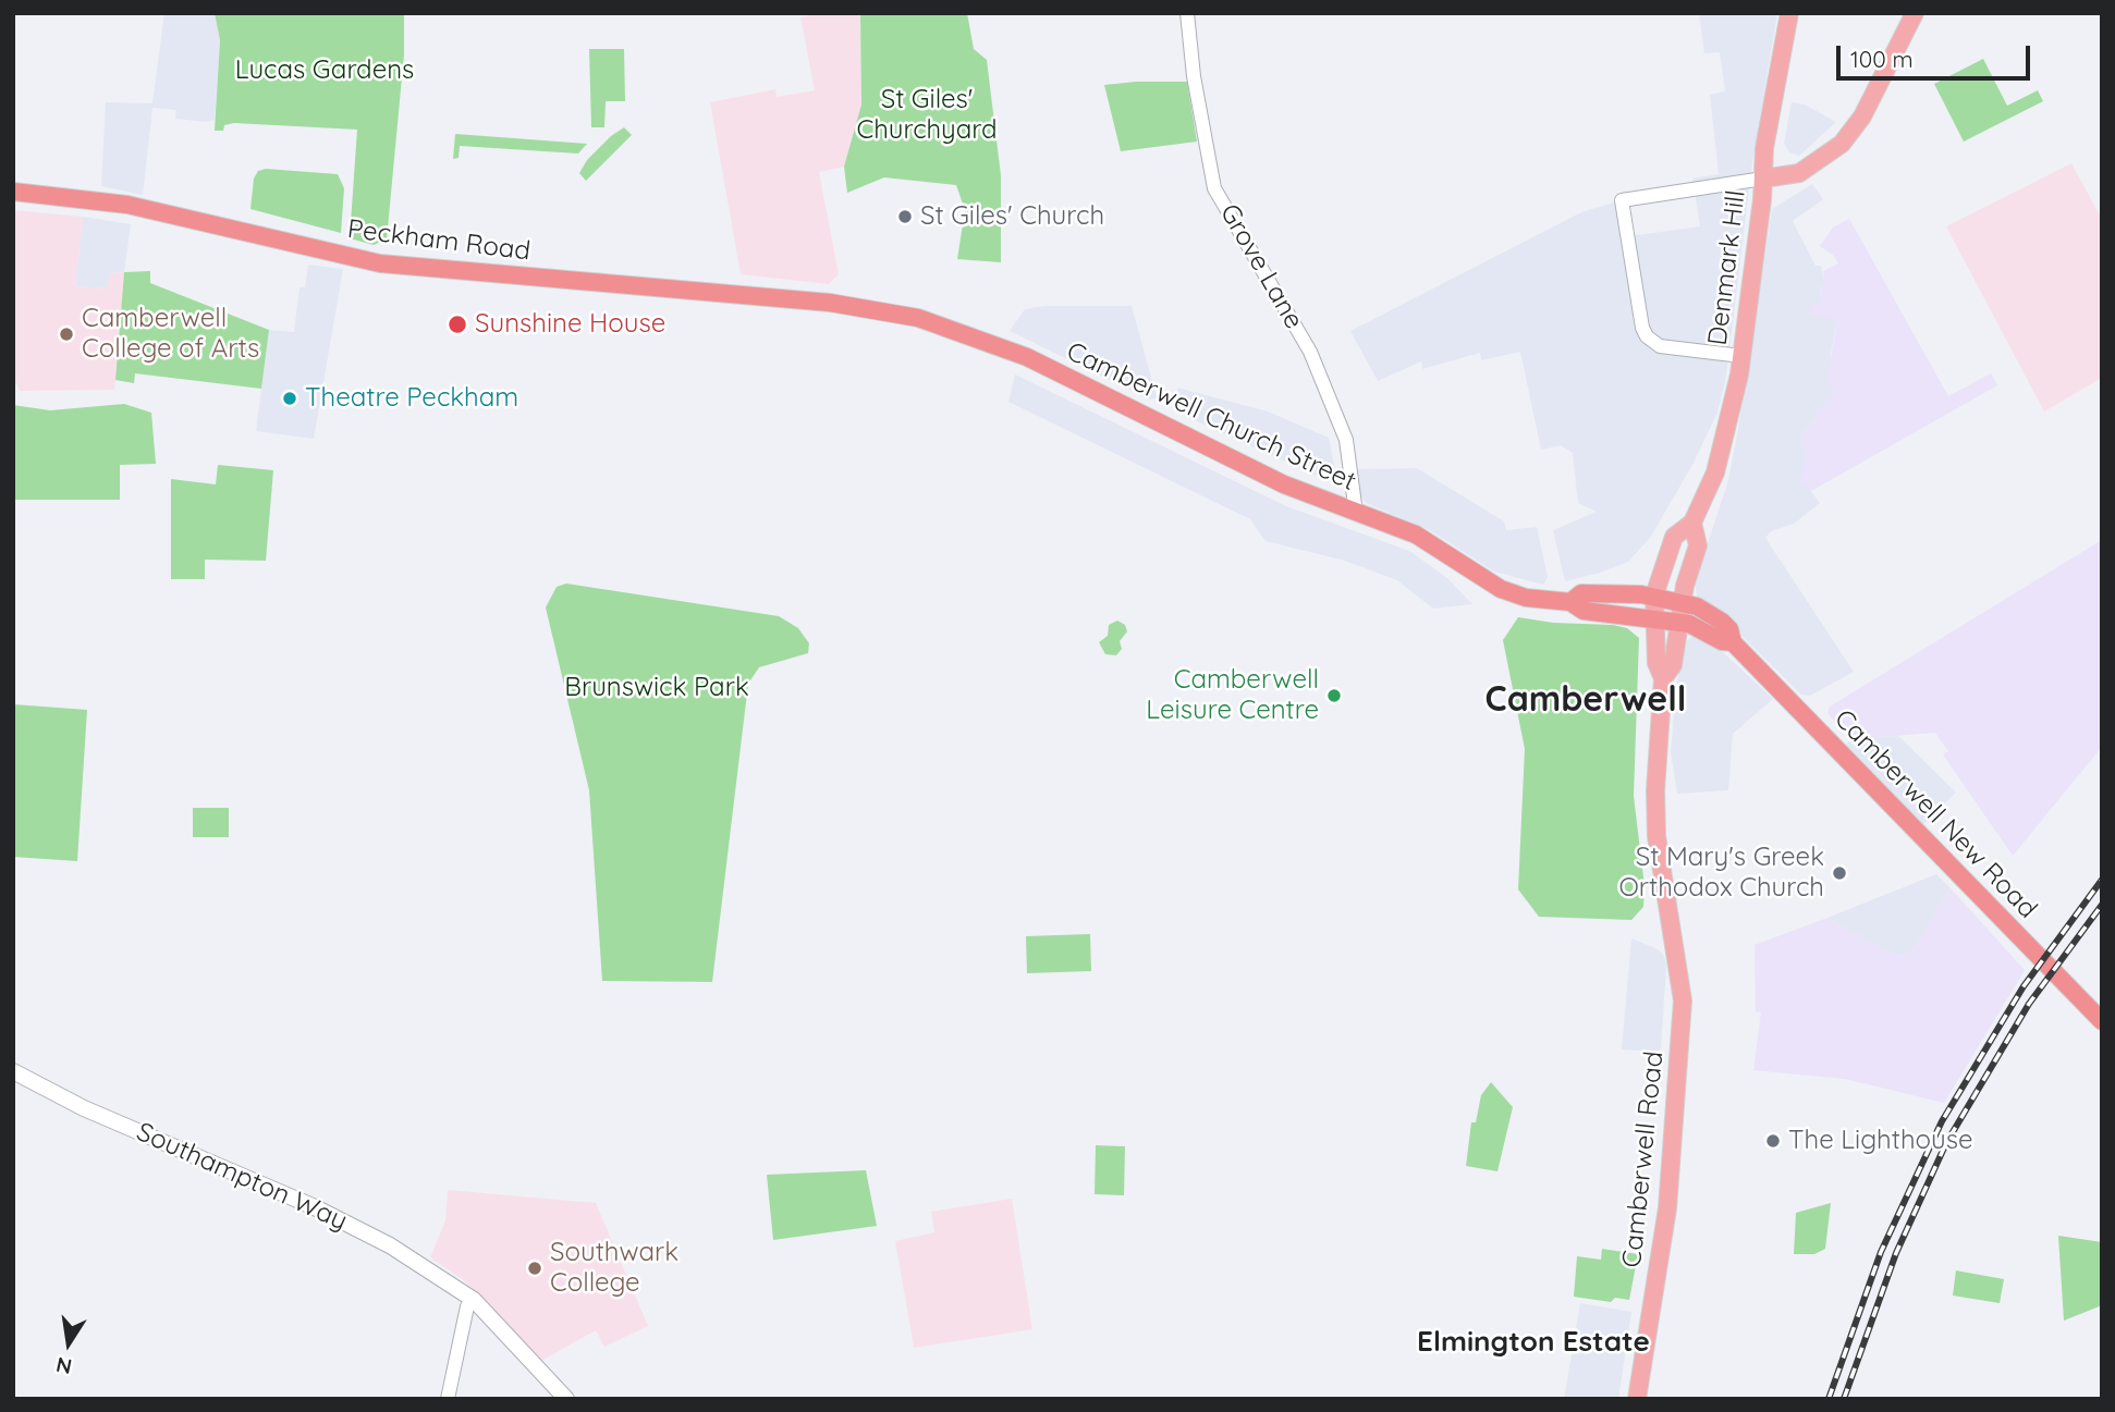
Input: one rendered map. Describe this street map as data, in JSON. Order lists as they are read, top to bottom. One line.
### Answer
{"streets":{"highway":["Peckham Road","Camberwell Church Street","Camberwell New Road"],"main road":["Denmark Hill","Camberwell Road","Southampton Way"],"street":["Grove Lane"]},"crossings":[["Peckham Road","Camberwell Church Street"],["Grove Lane","Camberwell Church Street"],["Denmark Hill","Camberwell New Road"],["Denmark Hill","Camberwell Road"],["Camberwell Church Street","Camberwell New Road"]],"districts":["Camberwell","Elmington Estate"],"parks":["Lucas Gardens","St Giles' Churchyard","Brunswick Park"],"places":["St Giles' Church","Sunshine House","Camberwell College of Arts","Theatre Peckham","Camberwell Leisure Centre","St Mary's Greek Orthodox Church","The Lighthouse","Southwark College"],"scale_bar":"100 m","north":"bottom"}
